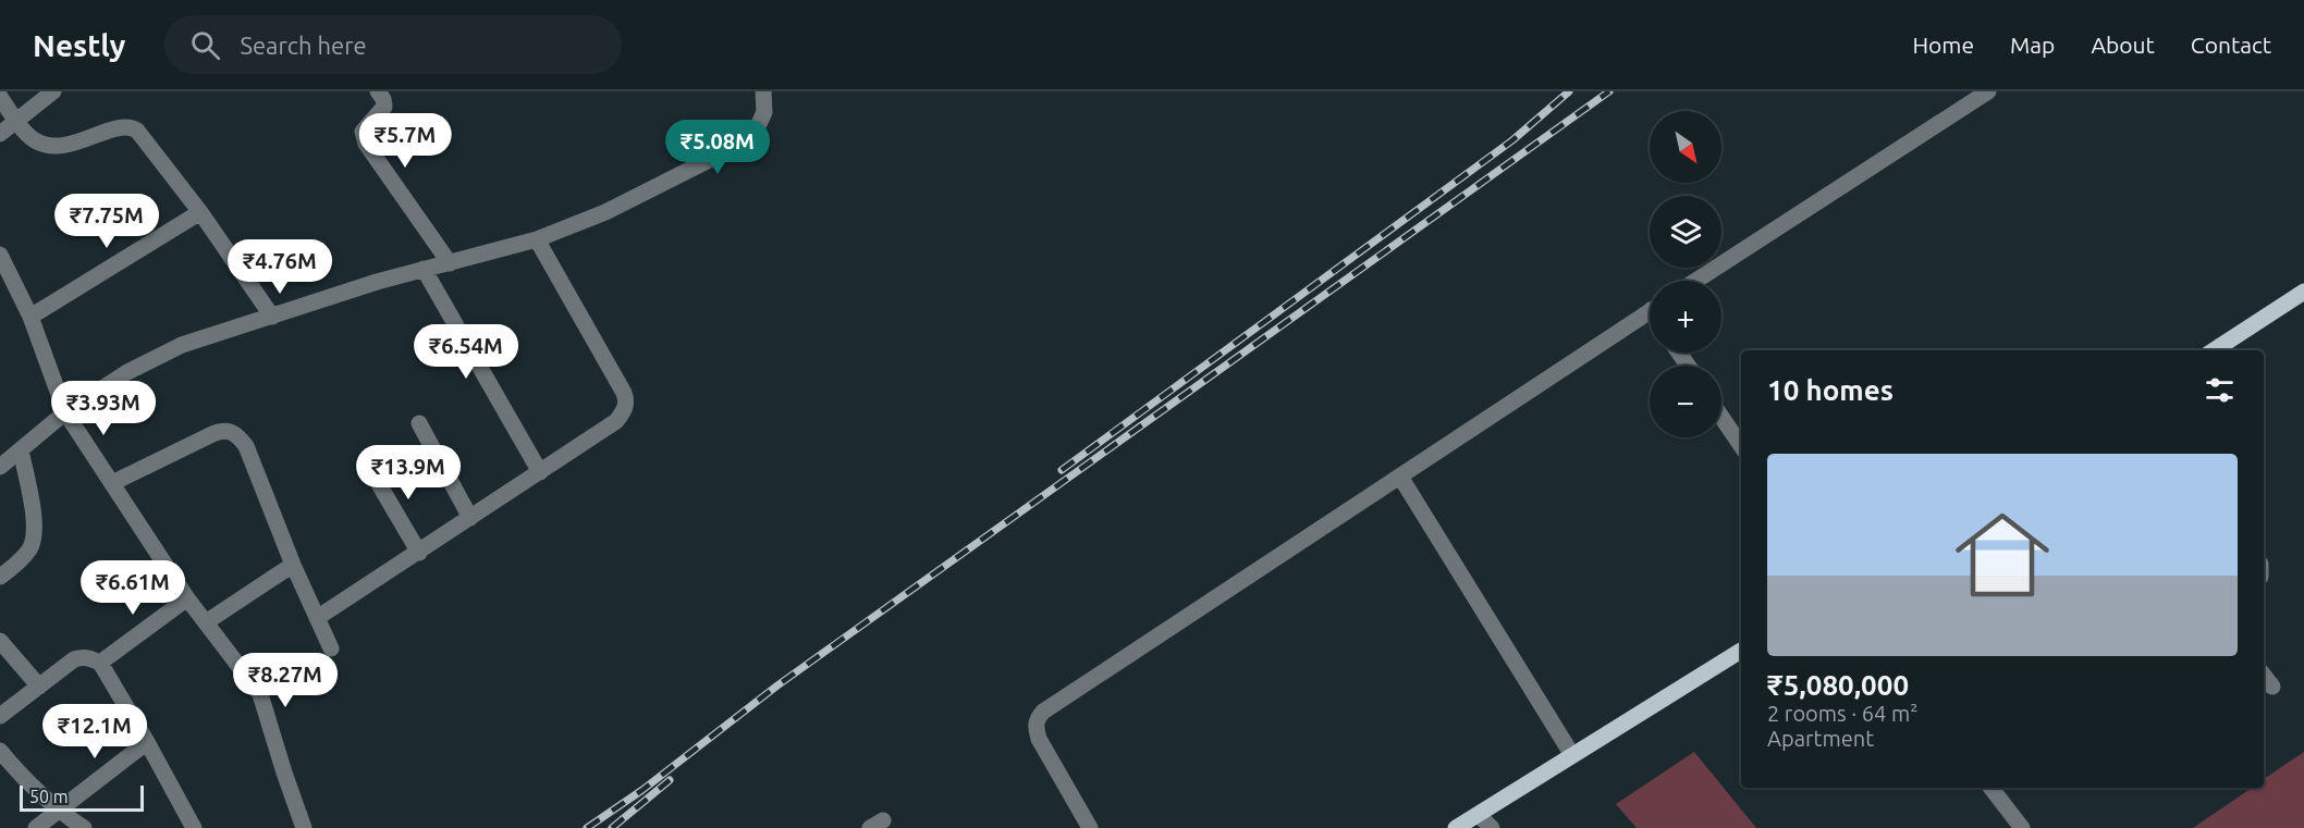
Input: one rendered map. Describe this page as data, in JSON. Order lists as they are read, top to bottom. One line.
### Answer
{"scale_bar":"50 m","north":"bottom right","page":{"header":"Nestly","search":"Search here","nav":["Home","Map","About","Contact"],"map_buttons":["+","−"],"price":["₹5.7M","₹5.08M","₹7.75M","₹4.76M","₹6.54M","₹3.93M","₹13.9M","₹6.61M","₹8.27M","₹12.1M"],"heading":"10 homes","list":[{"name":"₹5,080,000","note":"2 rooms · 64 m² · Apartment"}],"scale":"50 m"}}
